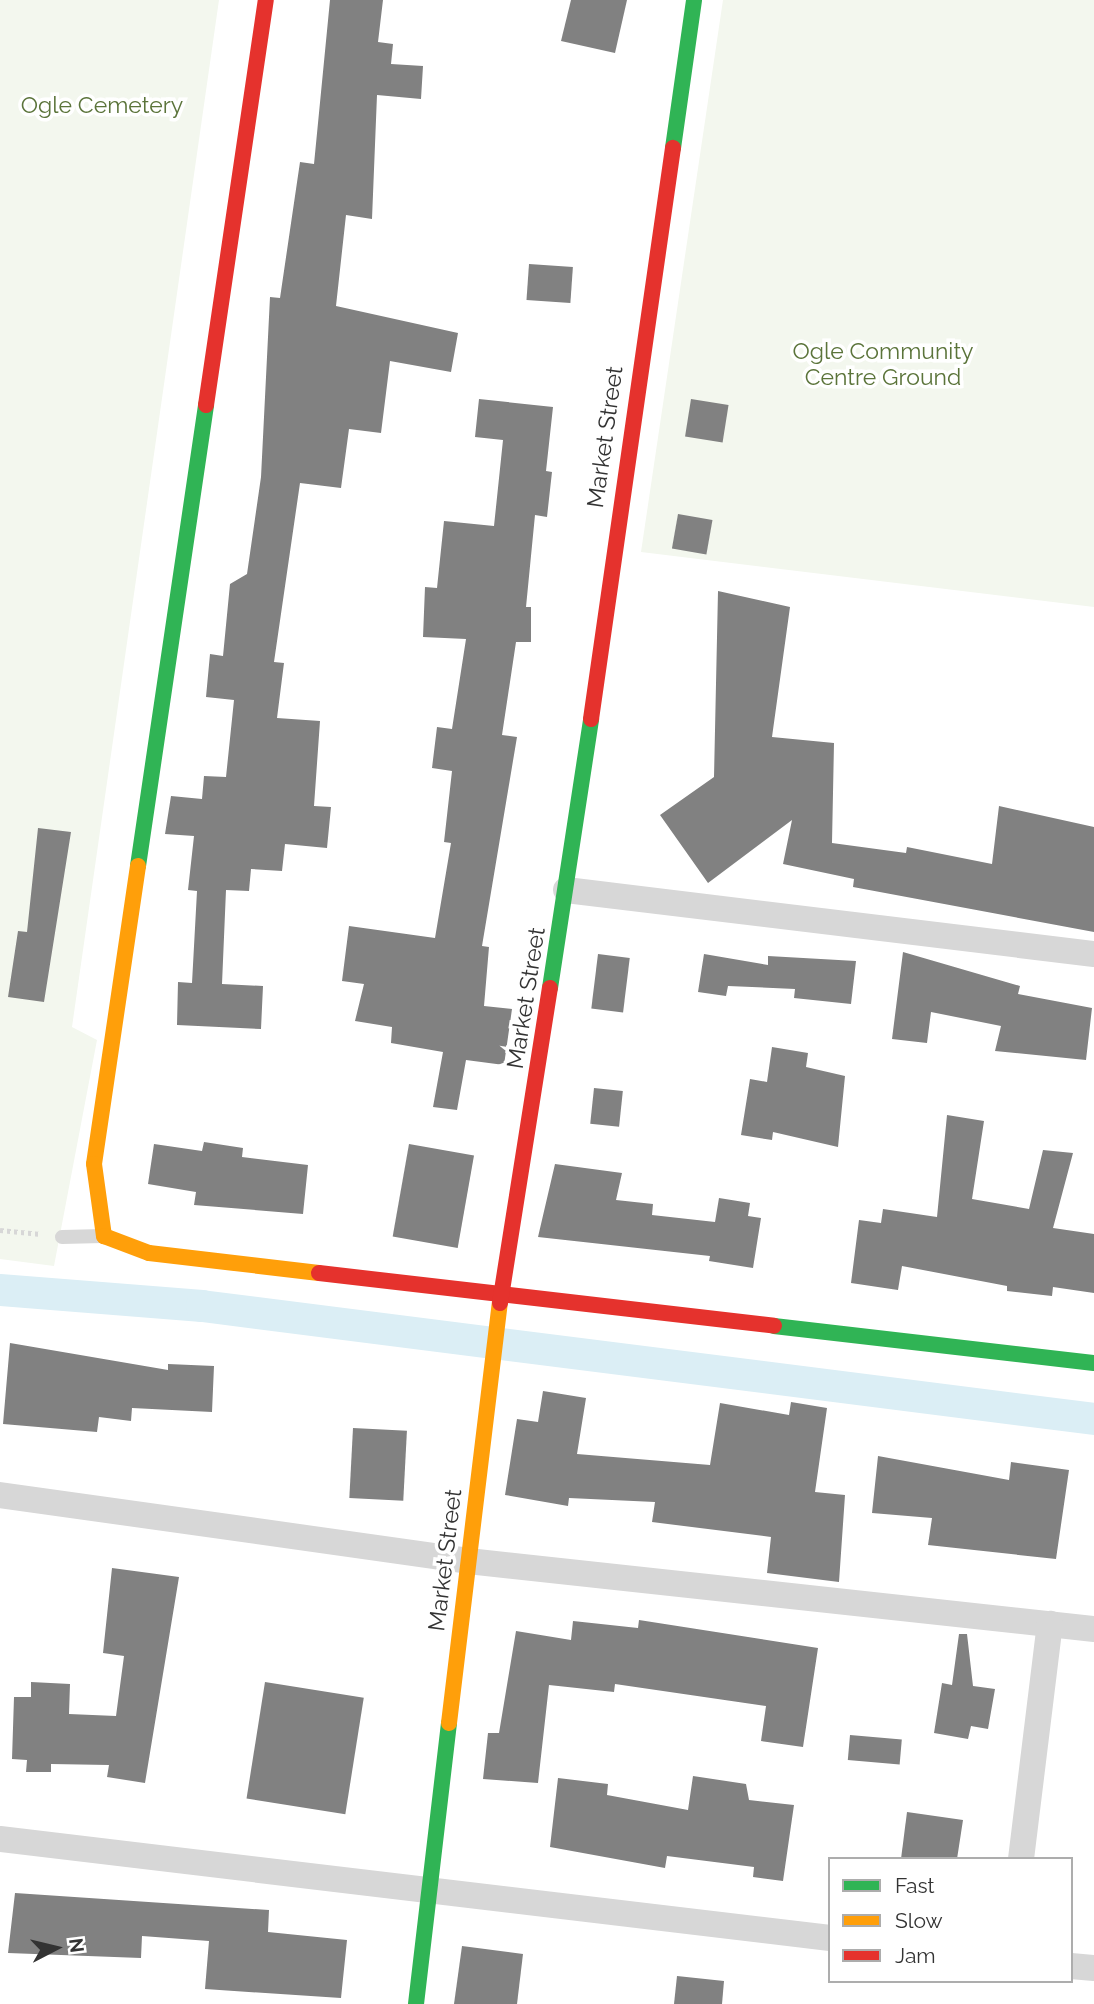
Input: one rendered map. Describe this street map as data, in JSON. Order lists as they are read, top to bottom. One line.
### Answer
{"streets":{"street":["Market Street"]},"parks":["Ogle Cemetery","Ogle Community Centre Ground"],"legend":["Fast","Slow","Jam"],"north":"right"}
